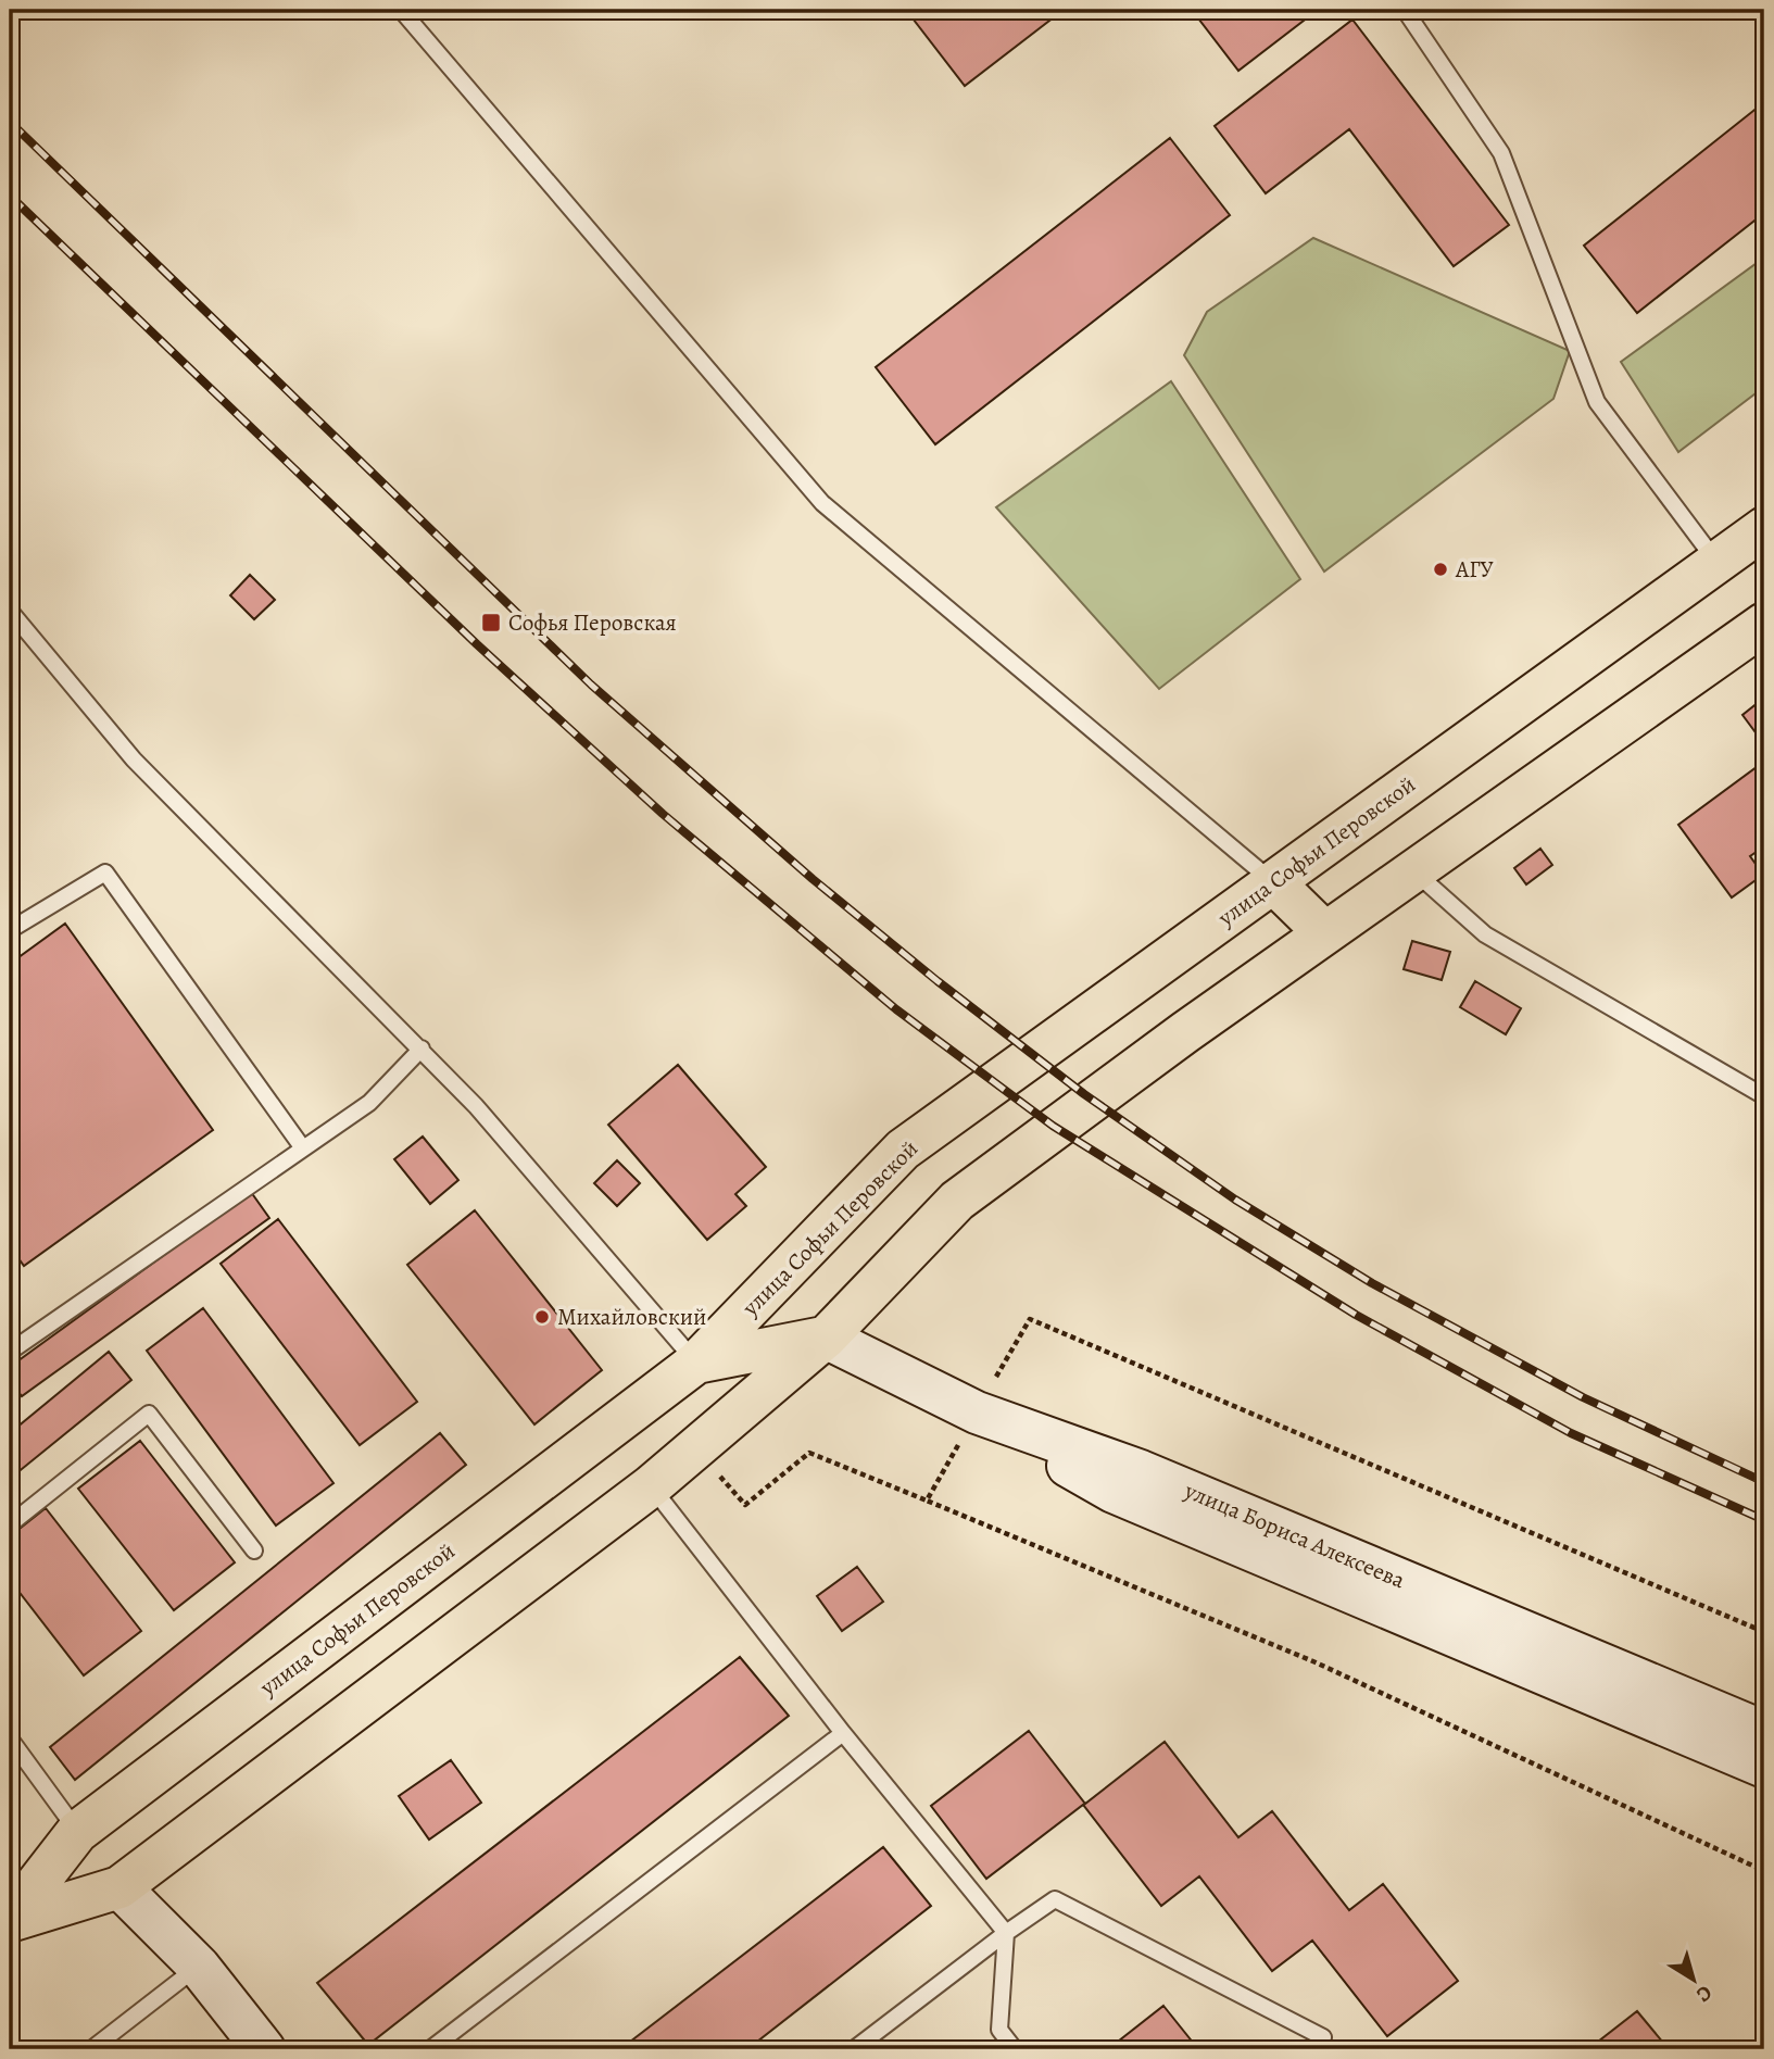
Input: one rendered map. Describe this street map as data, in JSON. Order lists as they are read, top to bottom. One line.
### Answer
{"streets":{"main road":["улица Софьи Перовской"],"street":["улица Бориса Алексеева"]},"crossings":[["улица Софьи Перовской","улица Бориса Алексеева"]],"places":{"other":["АГУ","Михайловский"],"transit":["Софья Перовская"]},"north":"bottom right"}
